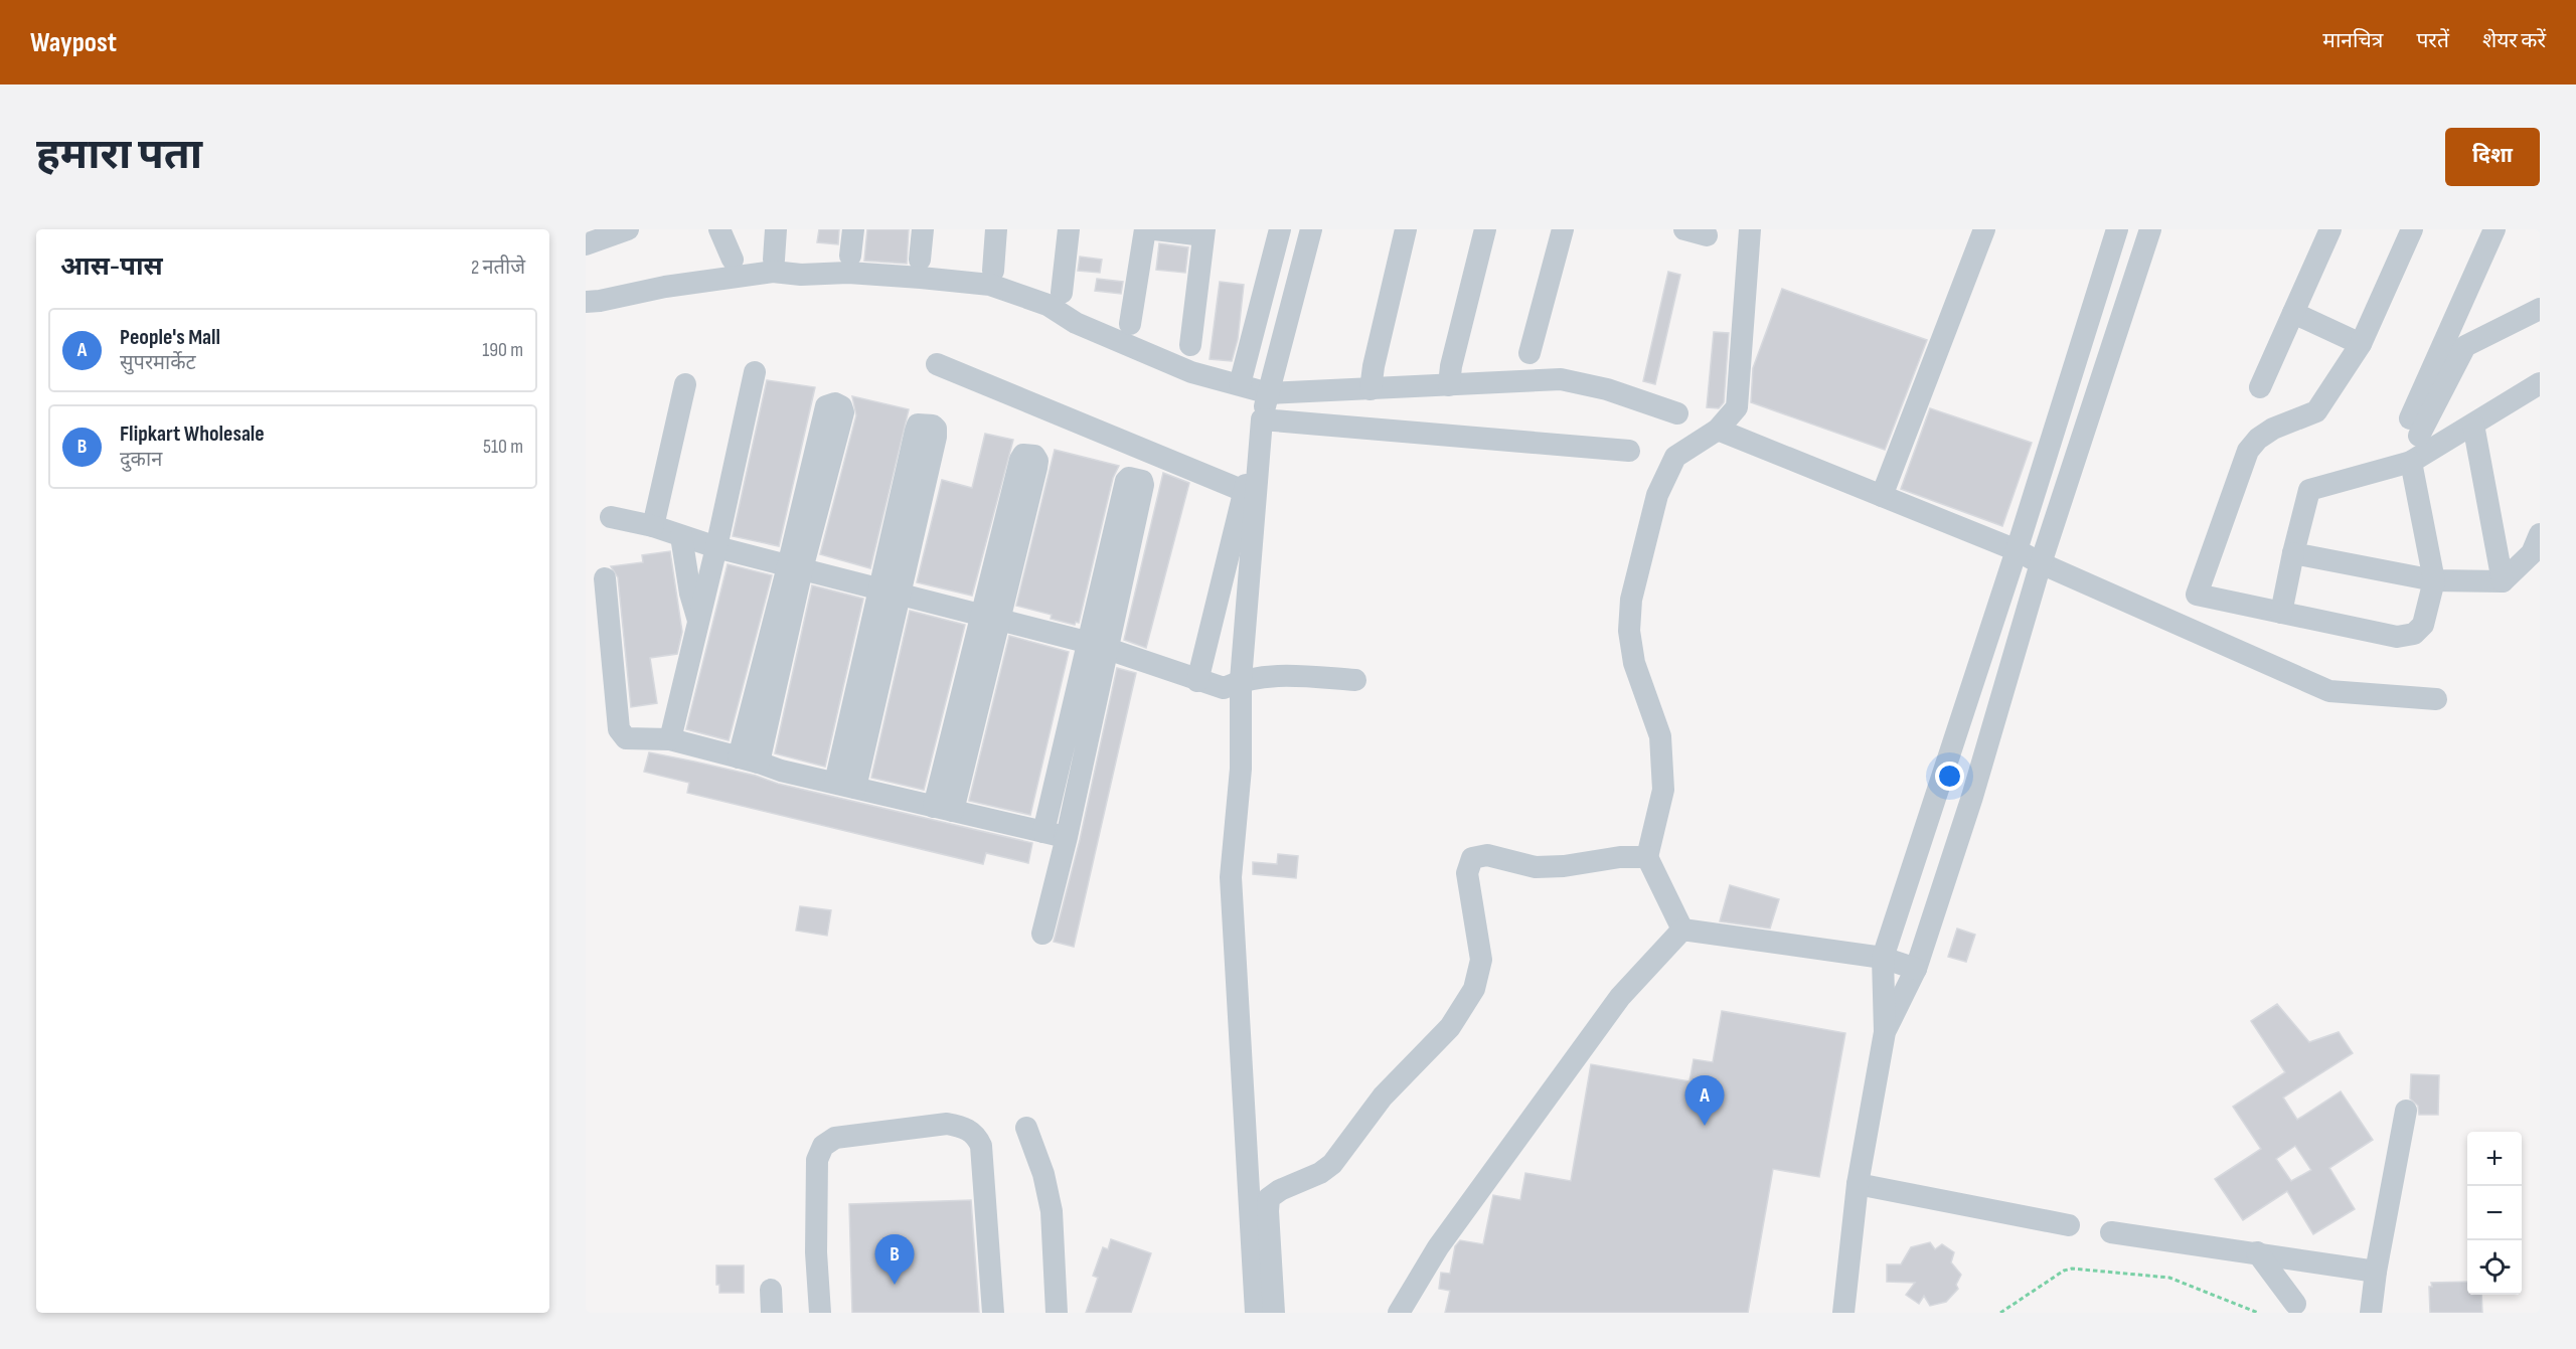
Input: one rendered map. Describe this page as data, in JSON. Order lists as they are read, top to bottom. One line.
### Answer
{"page":{"header":"Waypost","nav":["मानचित्र","परतें","शेयर करें"],"buttons":"दिशा","title":"हमारा पता","heading":["आस-पास","2 नतीजे"],"list":[{"mark":"A","name":"People's Mall","note":"सुपरमार्केट","value":"190 m"},{"mark":"B","name":"Flipkart Wholesale","note":"दुकान","value":"510 m"}],"pins":["A","B"],"map_buttons":["+","−"]}}
